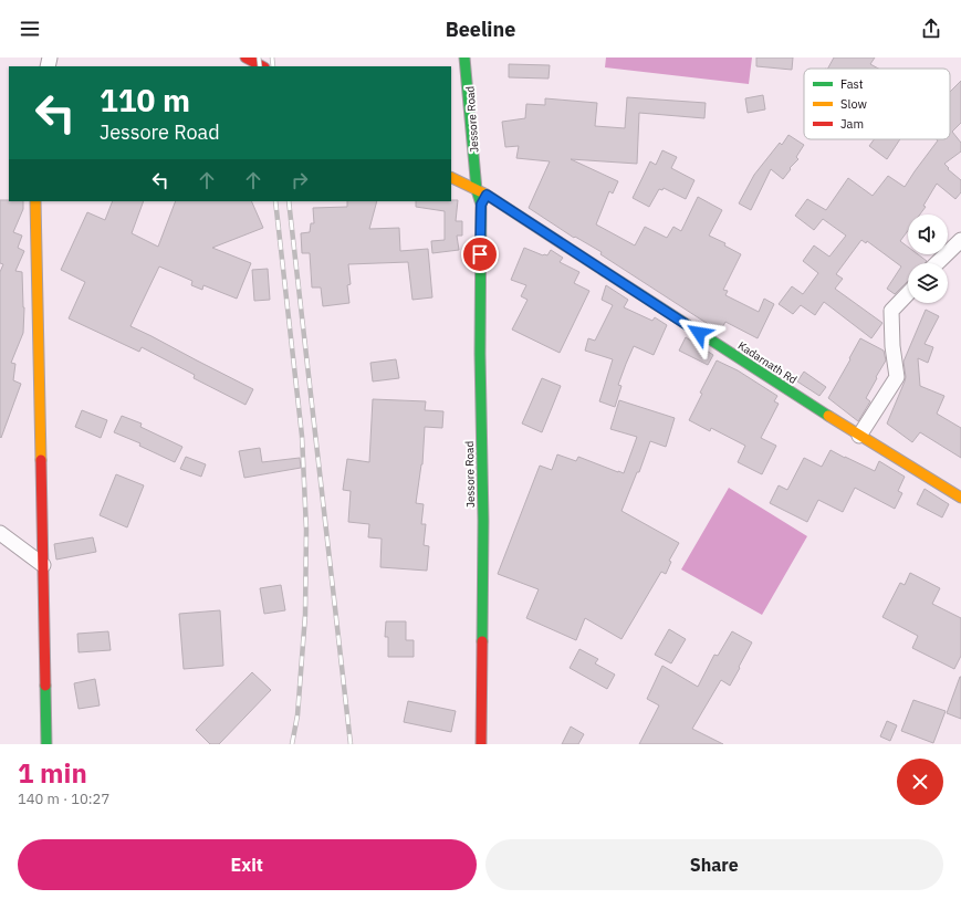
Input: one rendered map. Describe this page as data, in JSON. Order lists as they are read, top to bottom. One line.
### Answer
{"streets":{"main road":["Jessore Road","Kadarnath Rd"]},"crossings":[["Jessore Road","Kadarnath Rd"]],"legend":["Fast","Slow","Jam"],"page":{"header":"Beeline","turn":["110 m","Jessore Road"],"heading":["1 min","140 m · 10:27"],"buttons":["Exit","Share"]}}
